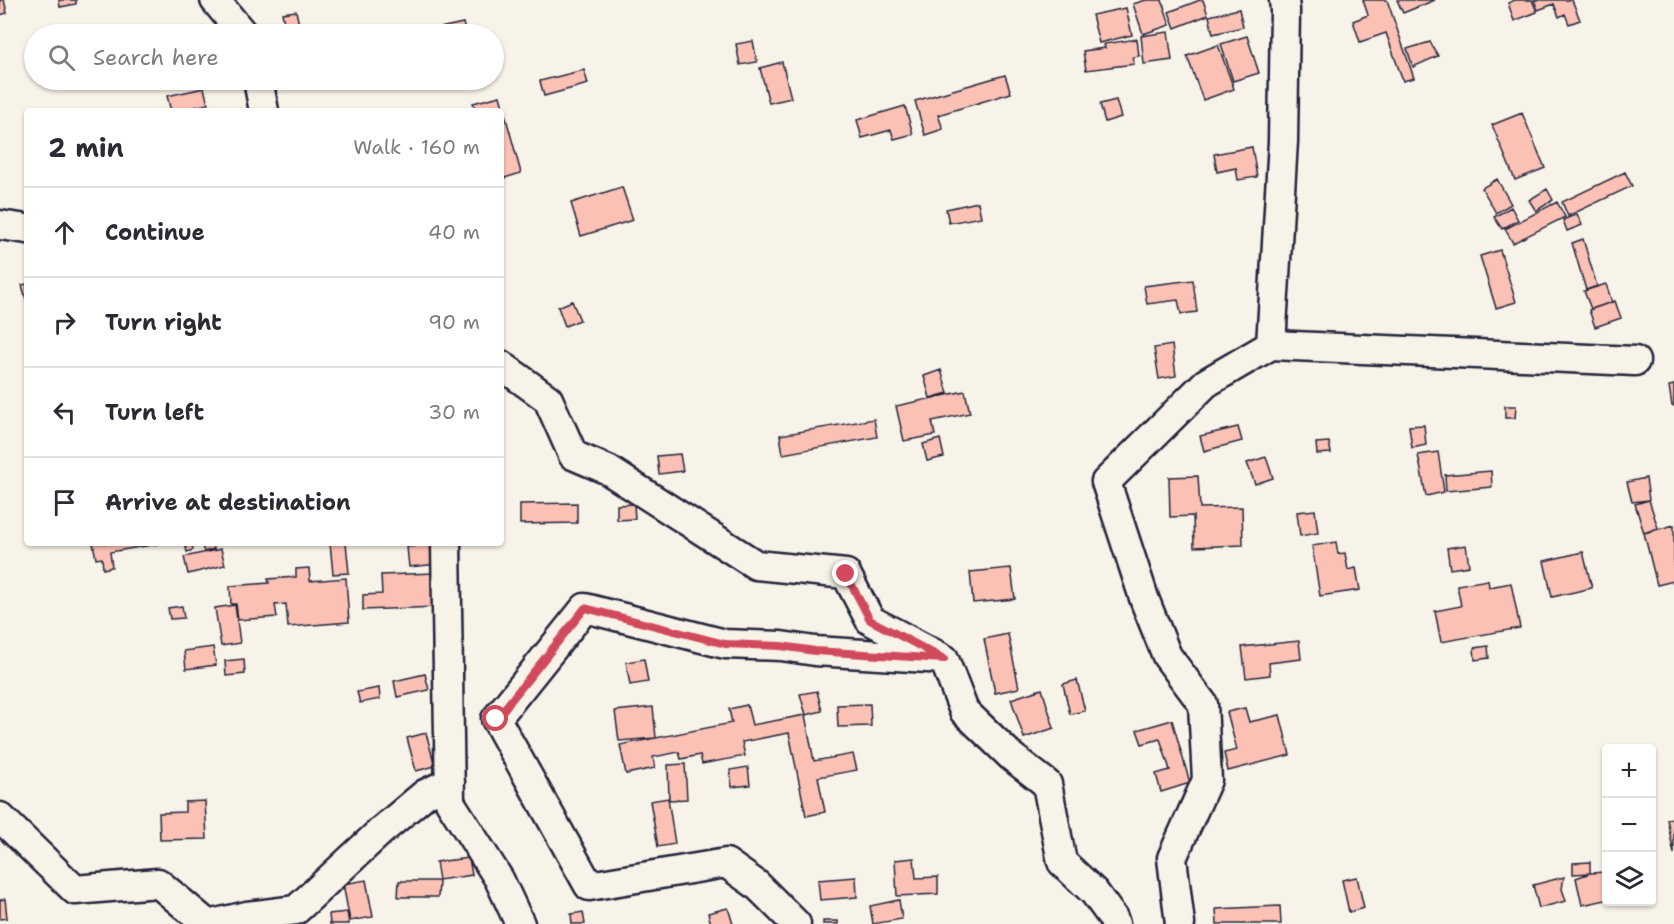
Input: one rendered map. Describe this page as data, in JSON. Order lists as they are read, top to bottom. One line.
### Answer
{"page":{"search":"Search here","heading":["2 min","Walk · 160 m"],"list":[["Continue","40 m"],["Turn right","90 m"],["Turn left","30 m"],"Arrive at destination"],"map_buttons":["+","−"]}}
